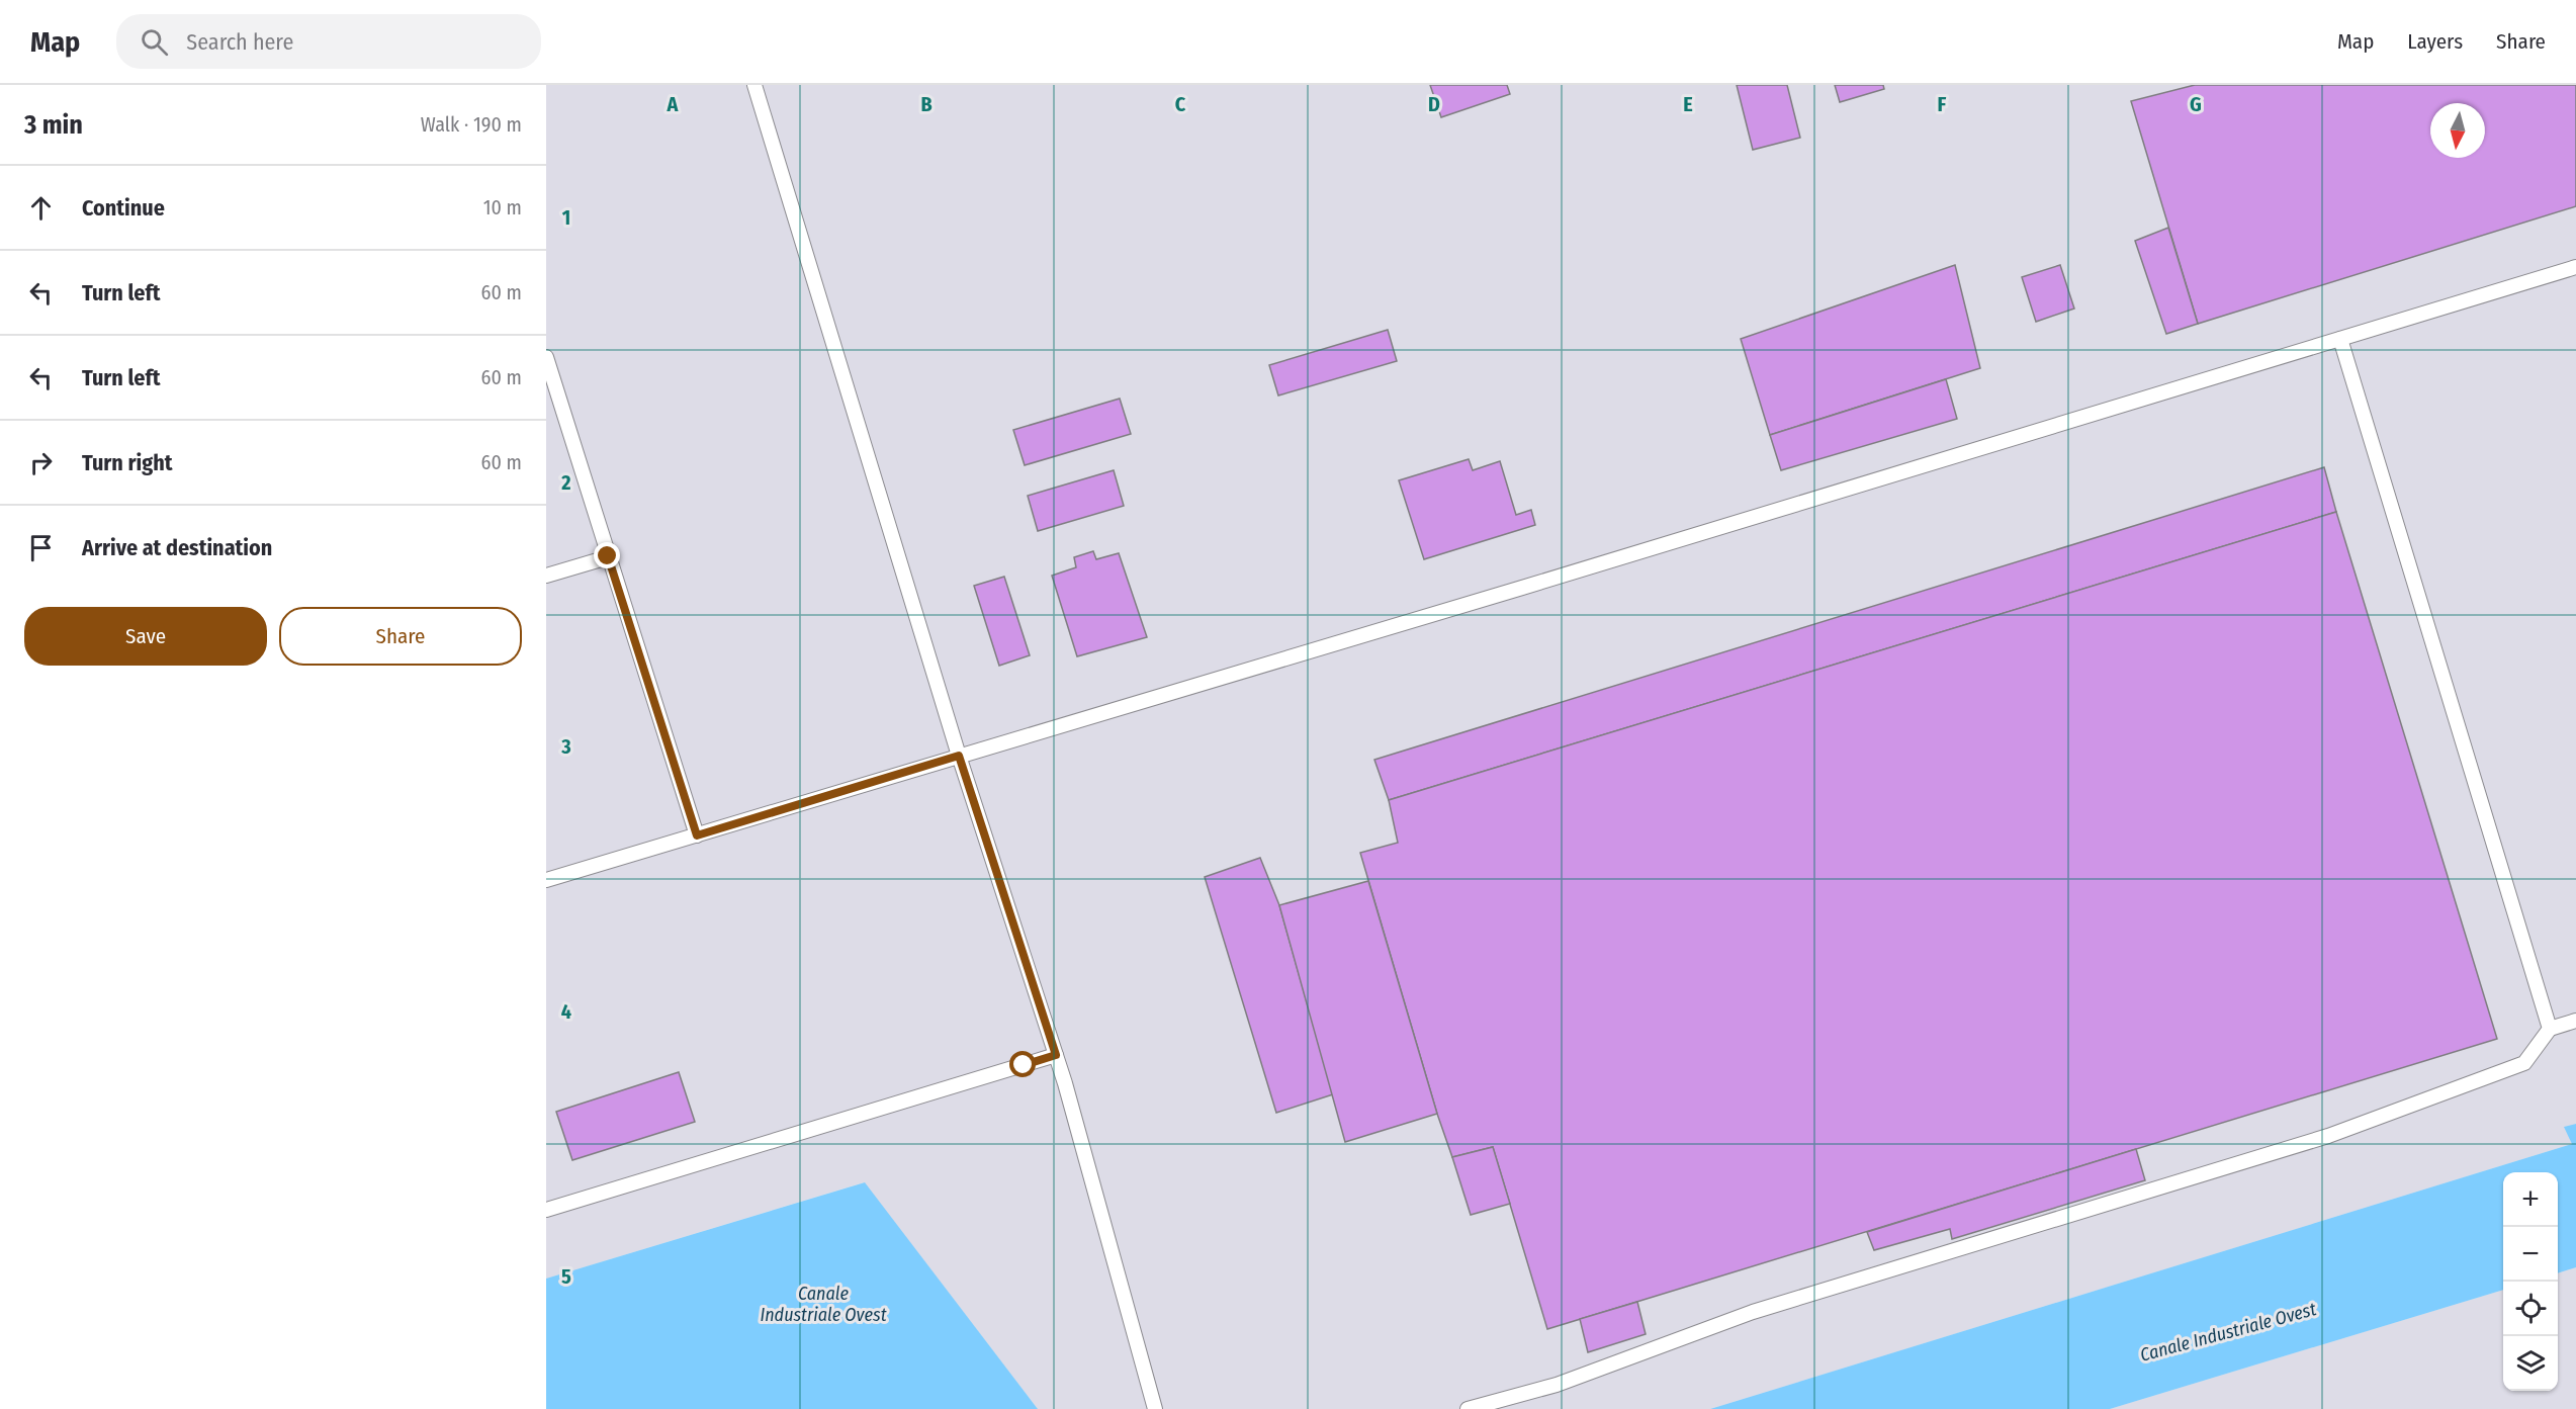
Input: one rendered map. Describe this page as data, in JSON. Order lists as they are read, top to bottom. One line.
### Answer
{"water":["Canale Industriale Ovest"],"north":"bottom","page":{"header":"Map","search":"Search here","nav":["Map","Layers","Share"],"heading":["3 min","Walk · 190 m"],"list":[["Continue","10 m"],["Turn left","60 m"],["Turn left","60 m"],["Turn right","60 m"],"Arrive at destination"],"buttons":["Save","Share"],"map_buttons":["+","−"]},"grid":{"columns":["A","B","C","D","E","F","G"],"rows":["1","2","3","4","5"]}}
